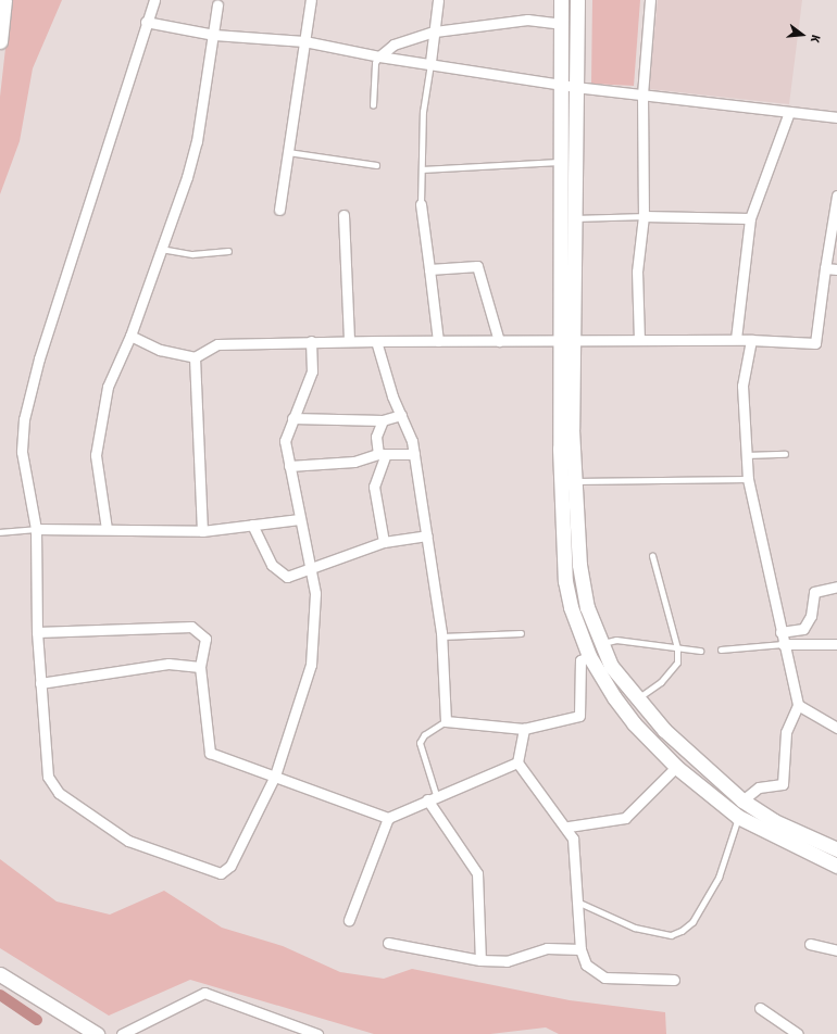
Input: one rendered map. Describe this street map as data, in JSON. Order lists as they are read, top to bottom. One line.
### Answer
{"north":"right"}
